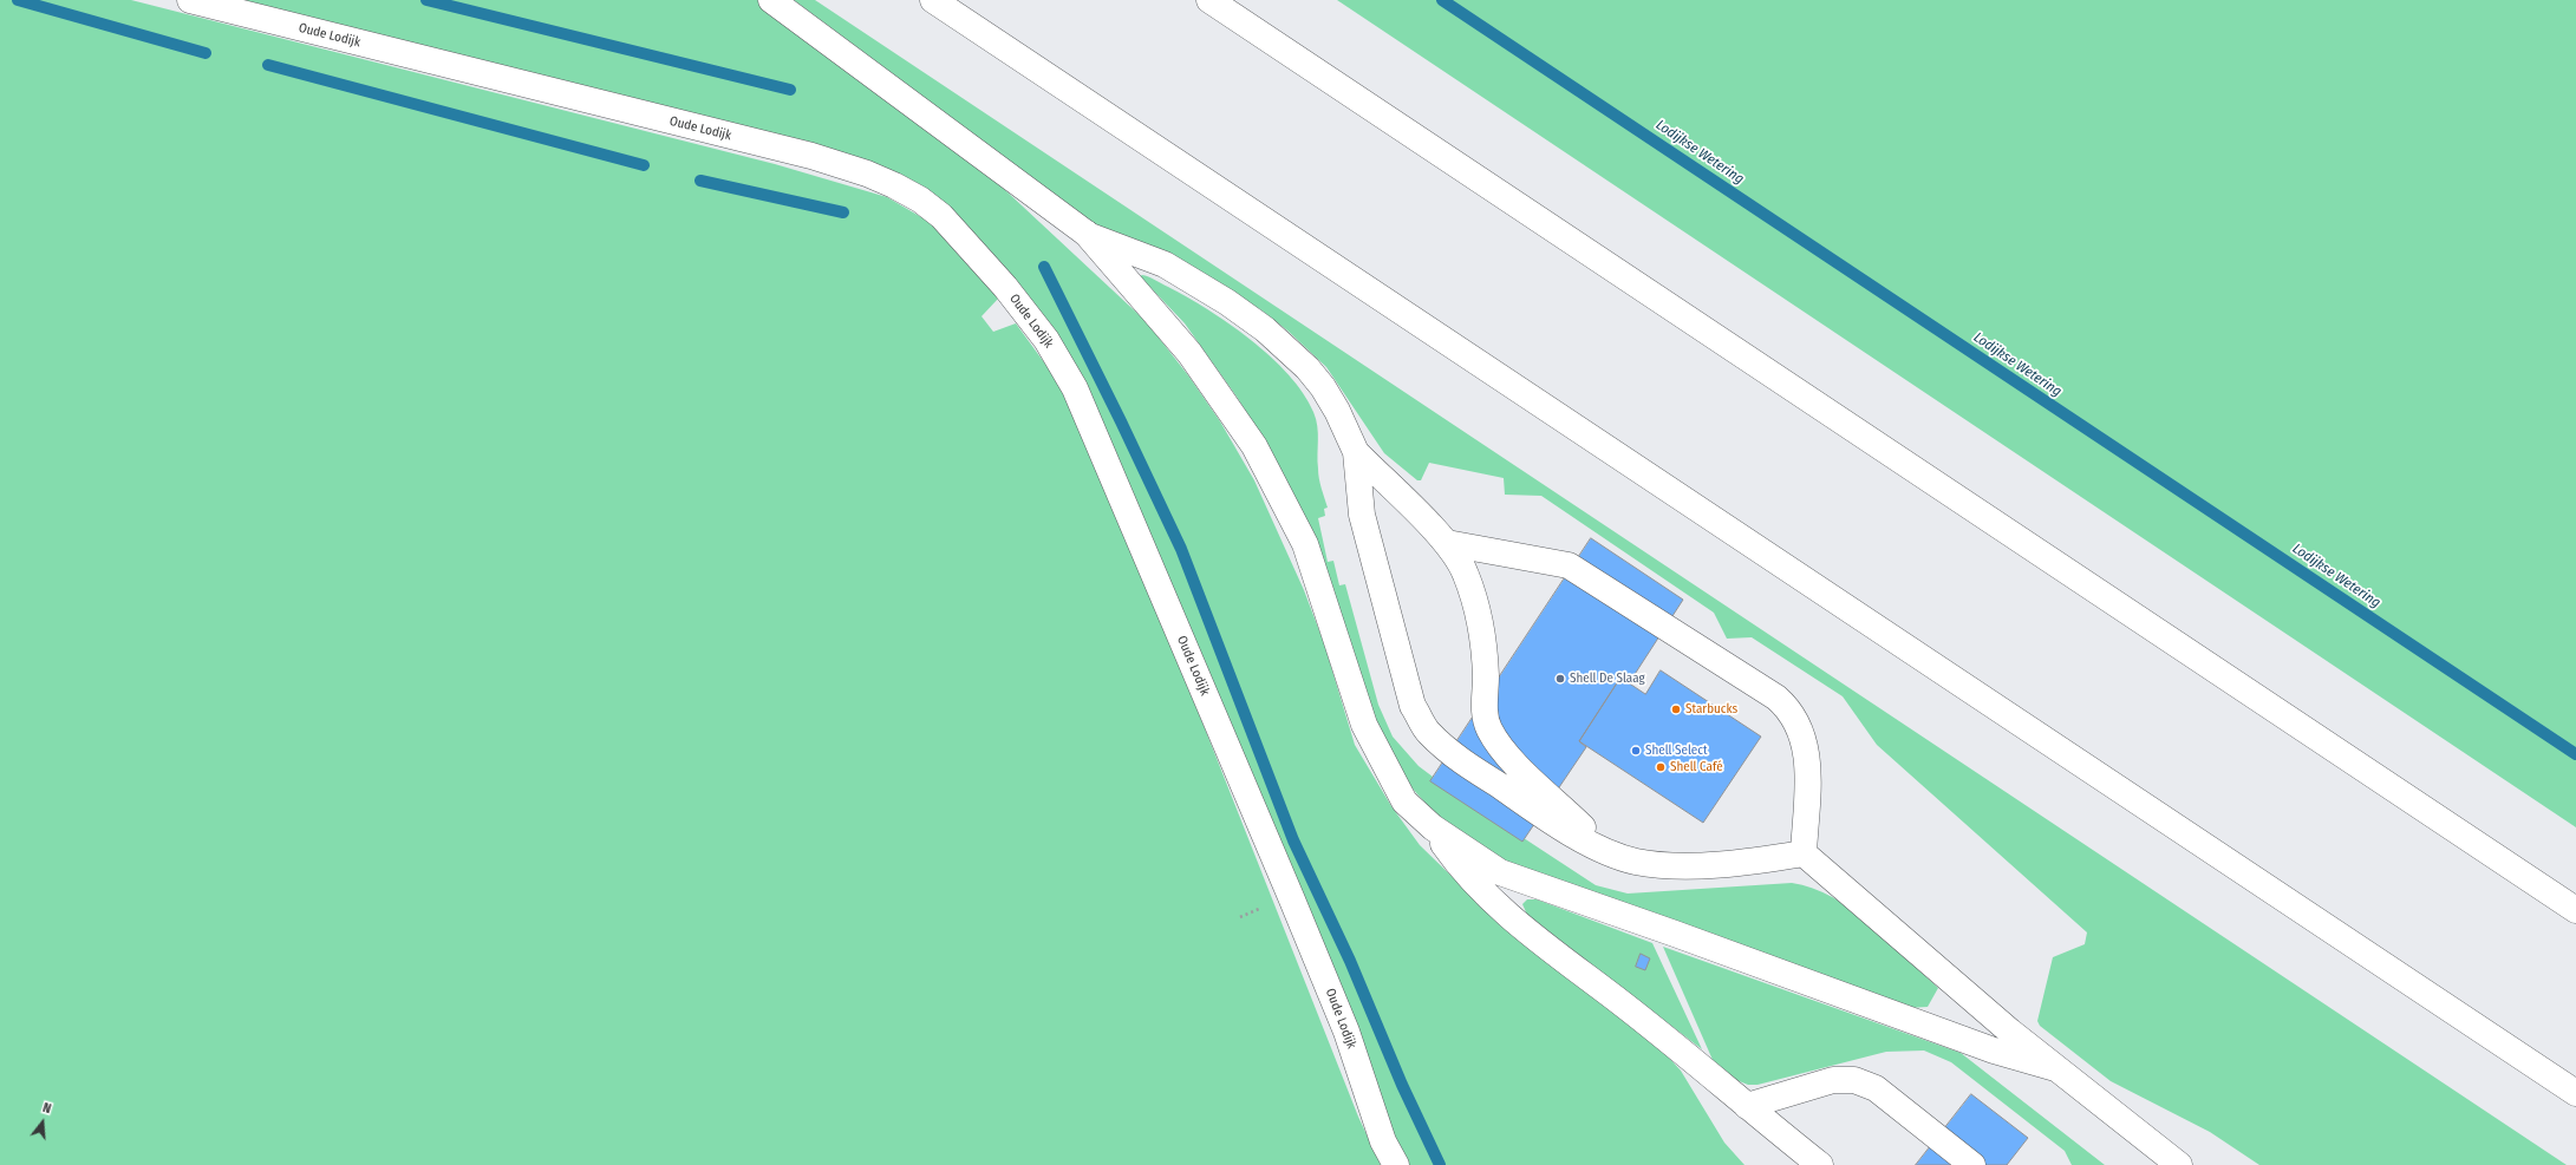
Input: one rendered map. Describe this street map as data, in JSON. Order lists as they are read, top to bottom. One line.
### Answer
{"streets":{"main road":["Oude Lodijk"]},"water":["Lodijkse Wetering"],"places":["Shell De Slaag","Starbucks","Shell Select","Shell Café"],"north":"top"}
